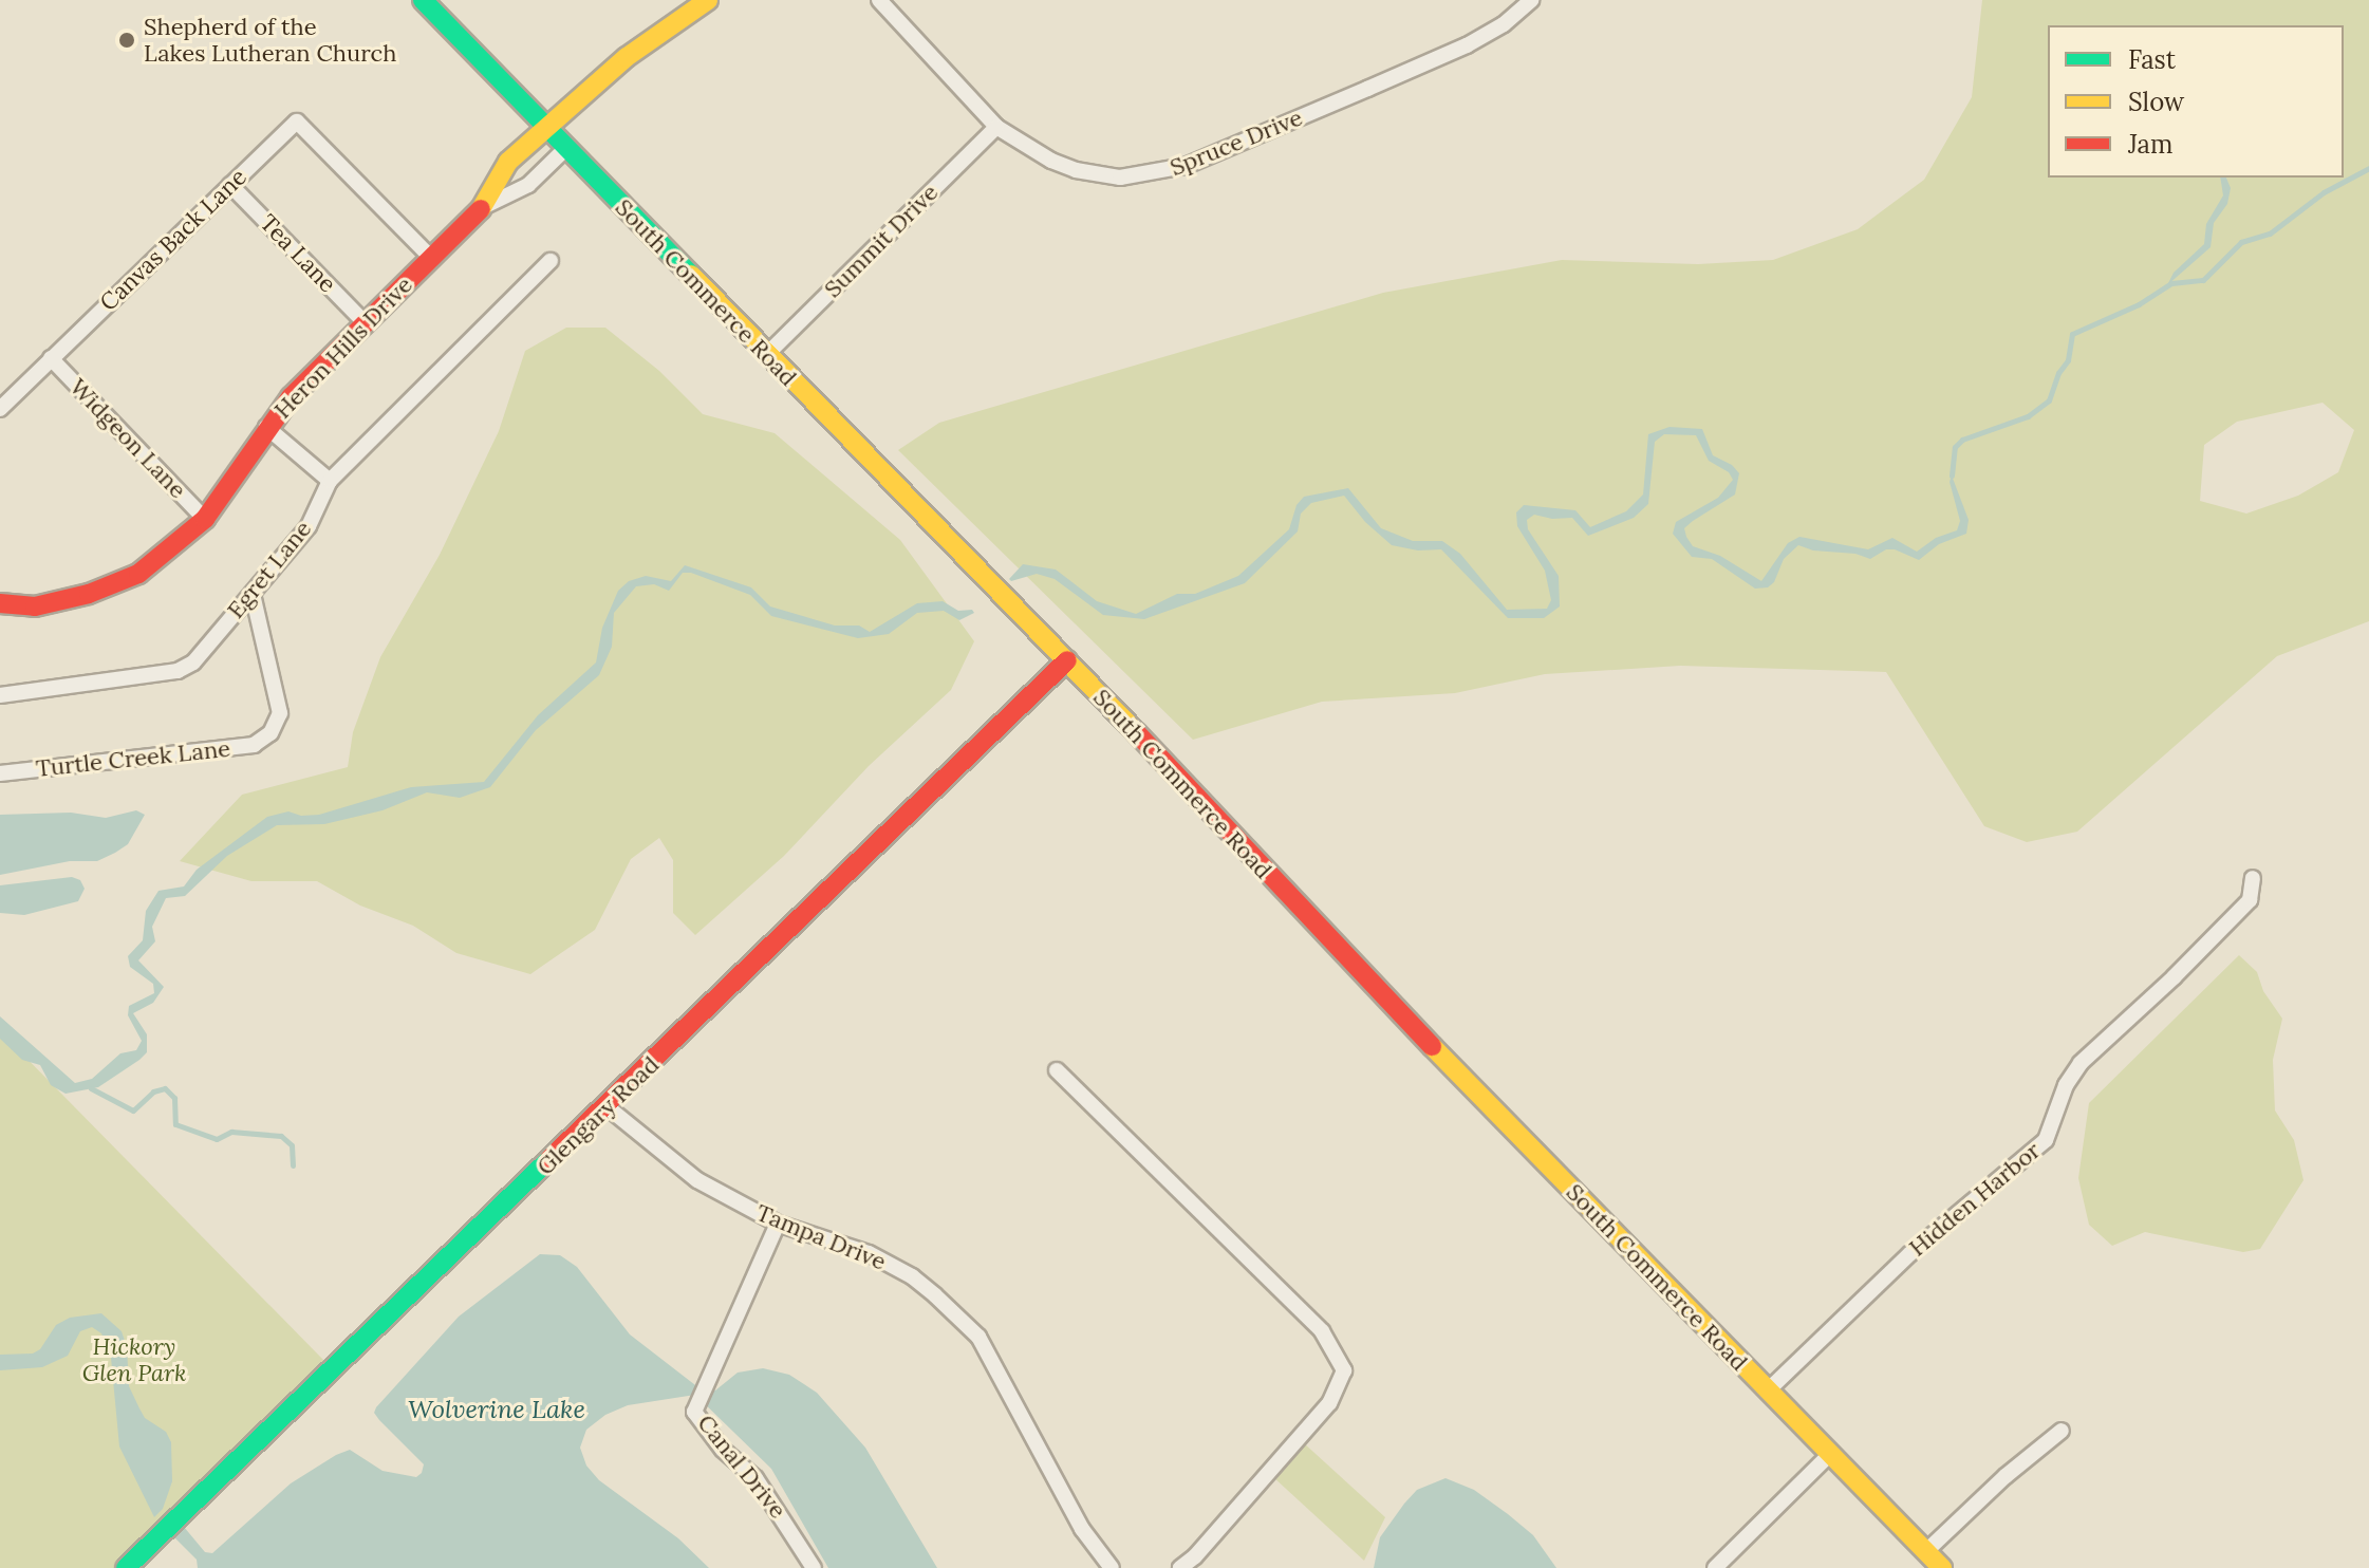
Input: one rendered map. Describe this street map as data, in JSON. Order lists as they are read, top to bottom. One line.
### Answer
{"streets":{"street":["Spruce Drive","Canvas Back Lane","Summit Drive","Tea Lane","South Commerce Road","Heron Hills Drive","Widgeon Lane","Egret Lane","Turtle Creek Lane","Glengary Road","Hidden Harbor","Tampa Drive","Canal Drive"]},"crossings":[["Spruce Drive","Summit Drive"],["Canvas Back Lane","Tea Lane"],["Canvas Back Lane","Heron Hills Drive"],["Canvas Back Lane","Widgeon Lane"],["Summit Drive","South Commerce Road"],["Tea Lane","Heron Hills Drive"],["South Commerce Road","Heron Hills Drive"],["South Commerce Road","Glengary Road"],["South Commerce Road","Hidden Harbor"],["Heron Hills Drive","Widgeon Lane"],["Egret Lane","Turtle Creek Lane"],["Glengary Road","Tampa Drive"],["Tampa Drive","Canal Drive"]],"water":["Wolverine Lake"],"parks":["Hickory Glen Park"],"places":["Shepherd of the Lakes Lutheran Church"],"legend":["Fast","Slow","Jam"]}
